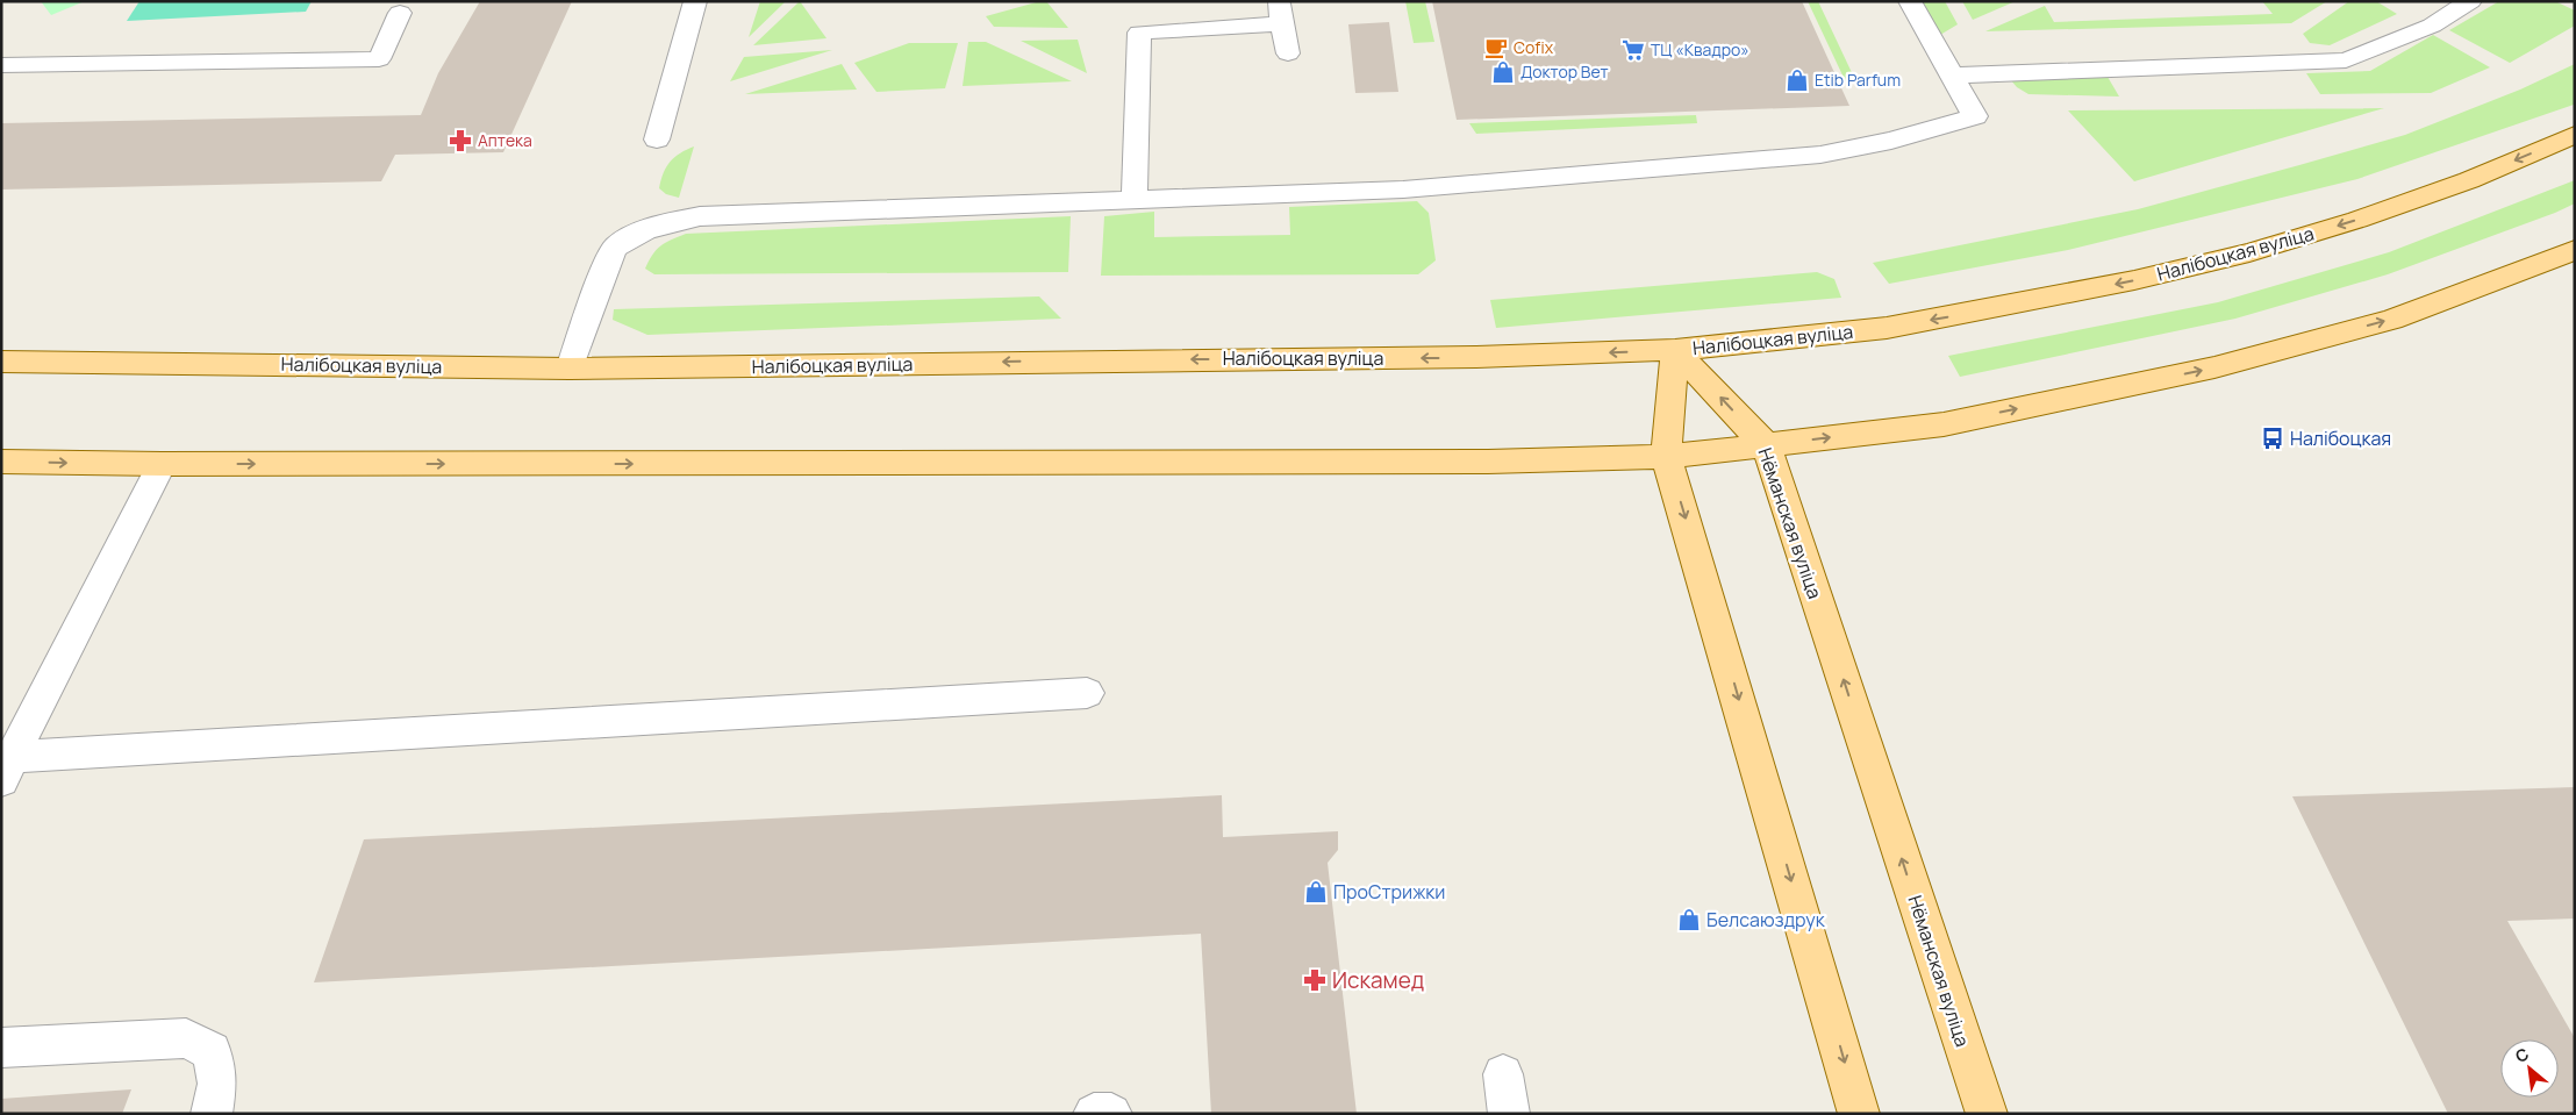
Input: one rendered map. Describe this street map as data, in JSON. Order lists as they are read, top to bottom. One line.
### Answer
{"streets":{"main road":["Налібоцкая вуліца","Нёманская вуліца"]},"crossings":[["Налібоцкая вуліца","Нёманская вуліца"]],"places":{"cafe":["Cofix"],"supermarket":["ТЦ «Квадро»"],"shop":["Доктор Вет","Etib Parfum","ПроСтрижки","Белсаюздрук"],"pharmacy":["Аптека","Искамед"],"bus stop":["Налібоцкая"]},"north":"top left"}
